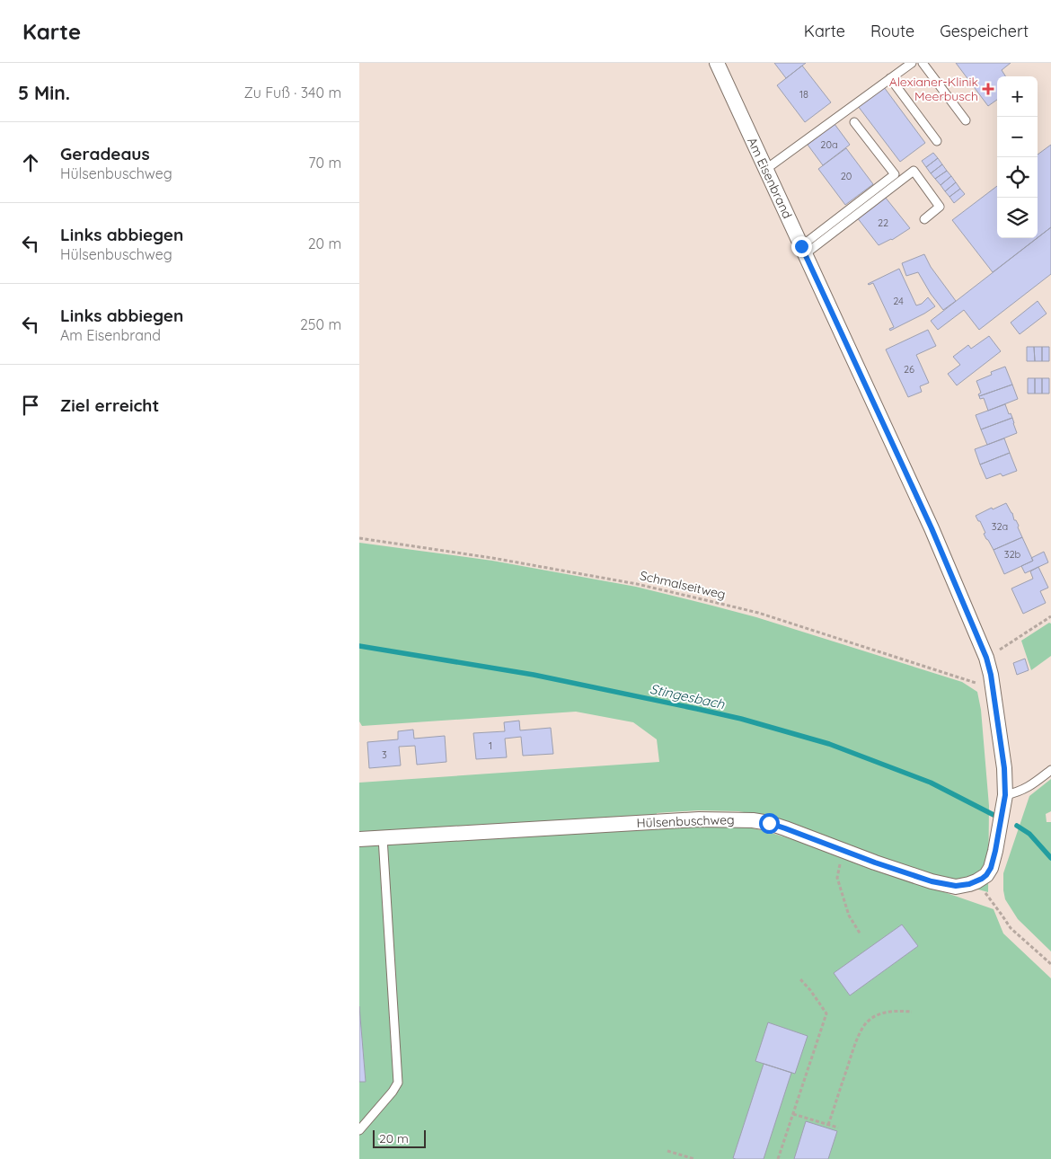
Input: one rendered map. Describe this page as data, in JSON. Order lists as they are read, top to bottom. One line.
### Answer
{"streets":{"street":["Am Eisenbrand","Hülsenbuschweg"],"path":["Schmalseitweg"]},"crossings":[["Am Eisenbrand","Schmalseitweg"],["Am Eisenbrand","Hülsenbuschweg"]],"water":["Stingesbach"],"places":{"health":["Alexianer-Klinik Meerbusch"]},"house_numbers":["18","20a","20","22","24","26","32a","32b","1","3"],"scale_bar":"20 m","page":{"header":"Karte","nav":["Karte","Route","Gespeichert"],"heading":["5 Min.","Zu Fuß · 340 m"],"map_buttons":["+","−"],"list":[["Geradeaus","Hülsenbuschweg","70 m"],["Links abbiegen","Hülsenbuschweg","20 m"],["Links abbiegen","Am Eisenbrand","250 m"],"Ziel erreicht"],"scale":"20 m"}}
